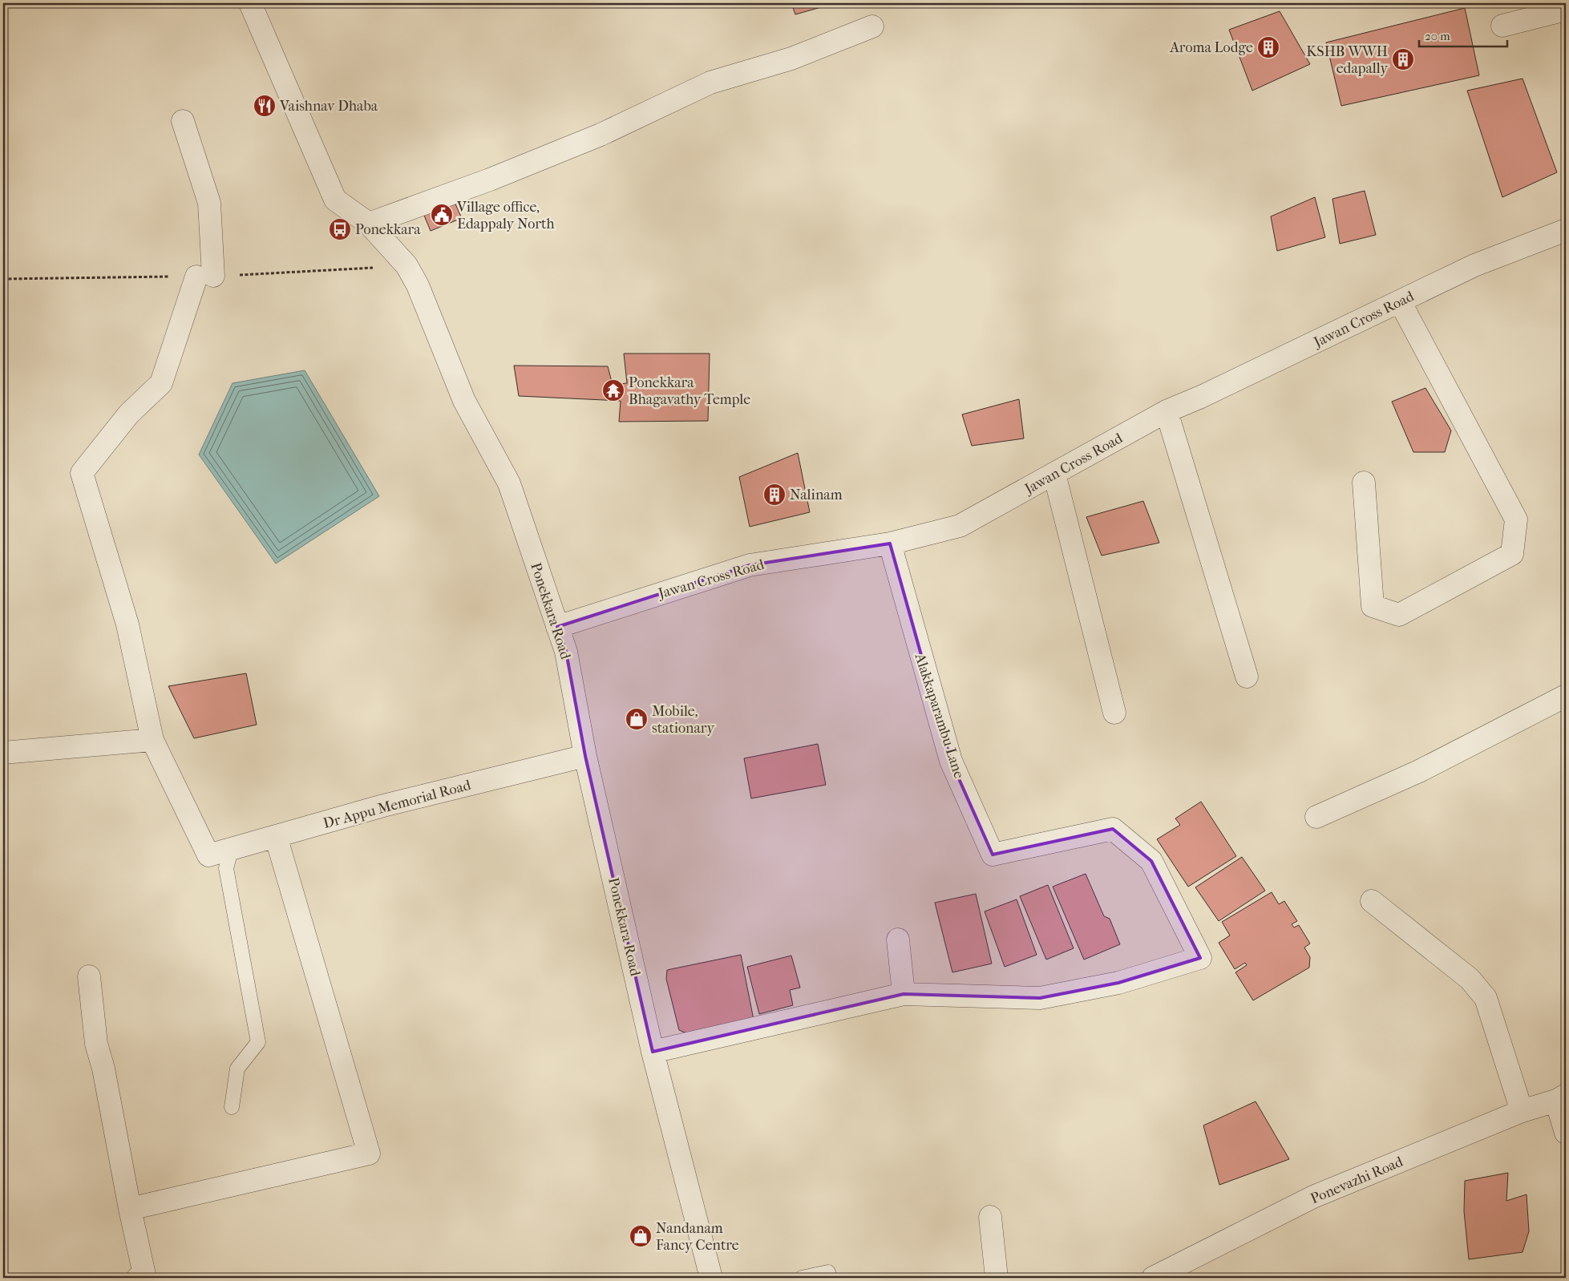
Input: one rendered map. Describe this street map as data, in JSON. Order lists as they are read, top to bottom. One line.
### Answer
{"streets":{"street":["Jawan Cross Road","Ponekkara Road","Alakkaparambu Lane","Dr Appu Memorial Road","Ponevazhi Road"]},"crossings":[["Jawan Cross Road","Ponekkara Road"],["Jawan Cross Road","Alakkaparambu Lane"],["Ponekkara Road","Dr Appu Memorial Road"]],"places":{"building":["Aroma Lodge","KSHB WWH edapally","Nalinam"],"restaurant":["Vaishnav Dhaba"],"public building":["Village office, Edappaly North"],"bus stop":["Ponekkara"],"temple":["Ponekkara Bhagavathy Temple"],"shop":["Mobile, stationary","Nandanam Fancy Centre"]},"scale_bar":"20 m"}
